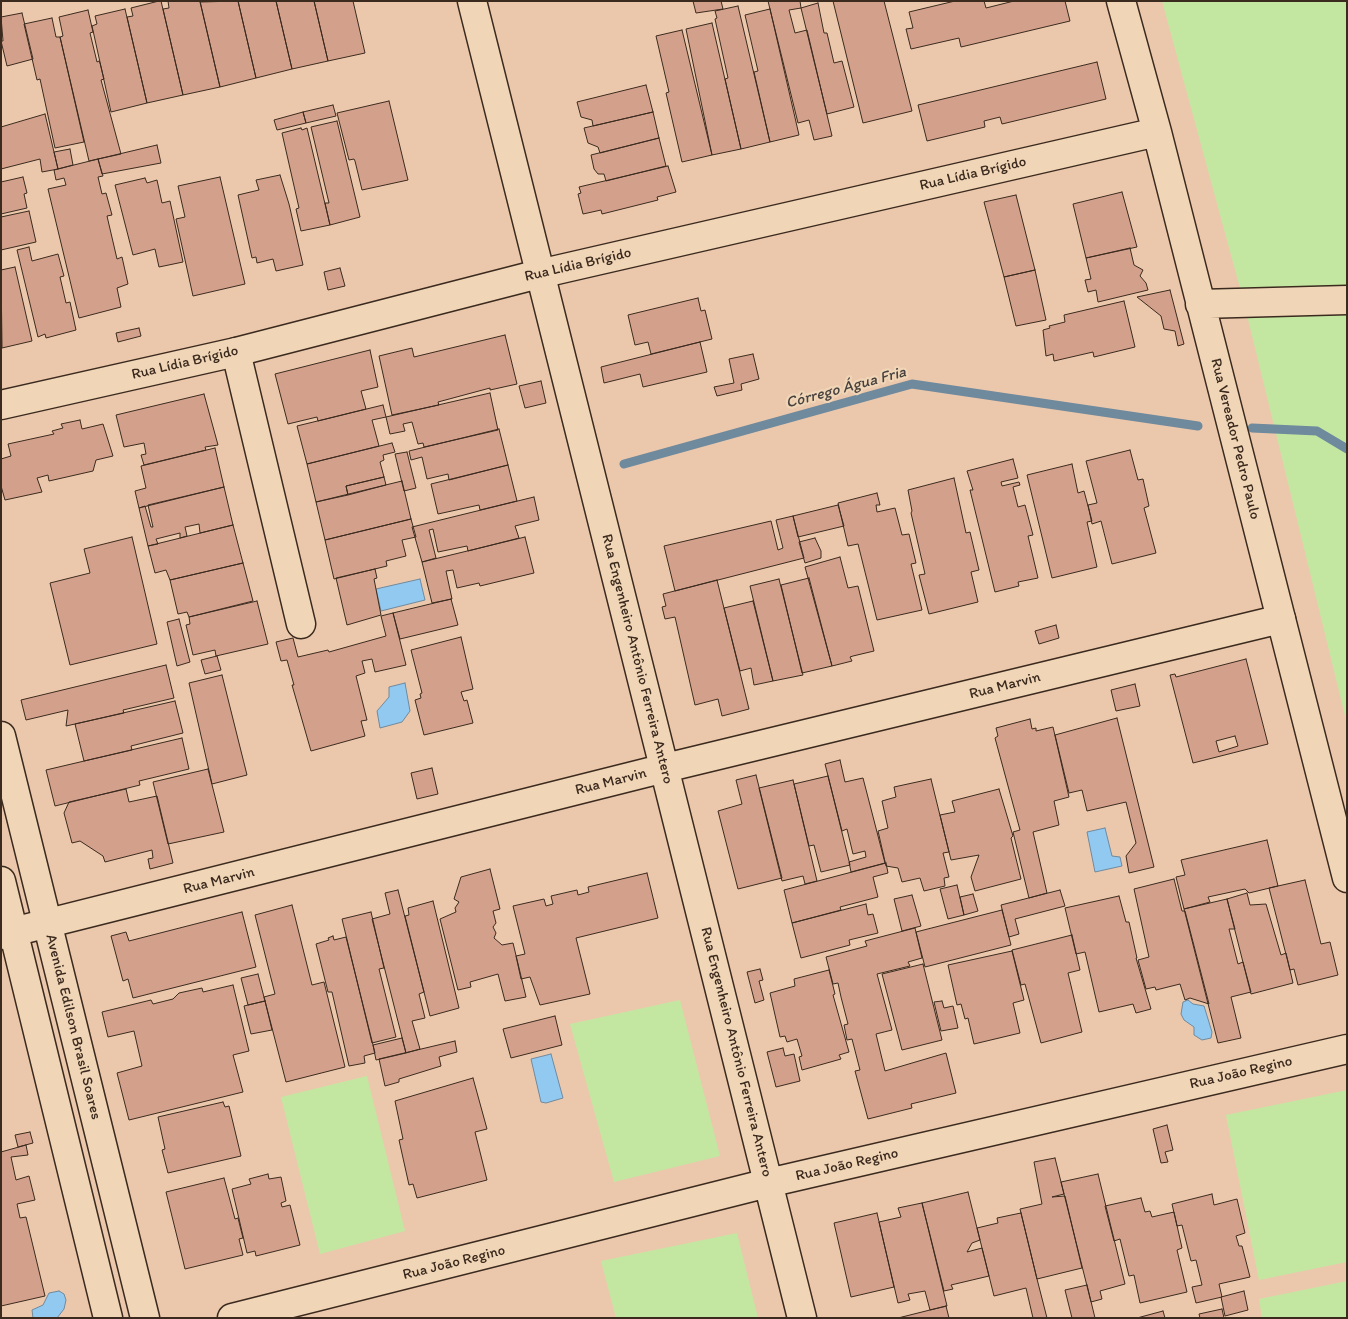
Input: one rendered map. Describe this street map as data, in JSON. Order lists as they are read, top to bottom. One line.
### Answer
{"streets":{"street":["Rua Lídia Brígido","Rua Vereador Pedro Paulo","Rua Engenheiro Antônio Ferreira Antero","Rua Marvin","Avenida Edilson Brasil Soares","Rua João Regino"]},"crossings":[["Rua Lídia Brígido","Rua Vereador Pedro Paulo"],["Rua Lídia Brígido","Rua Engenheiro Antônio Ferreira Antero"],["Rua Vereador Pedro Paulo","Rua Marvin"],["Rua Engenheiro Antônio Ferreira Antero","Rua Marvin"],["Rua Engenheiro Antônio Ferreira Antero","Rua João Regino"],["Rua Marvin","Avenida Edilson Brasil Soares"]],"water":["Córrego Água Fria"]}
